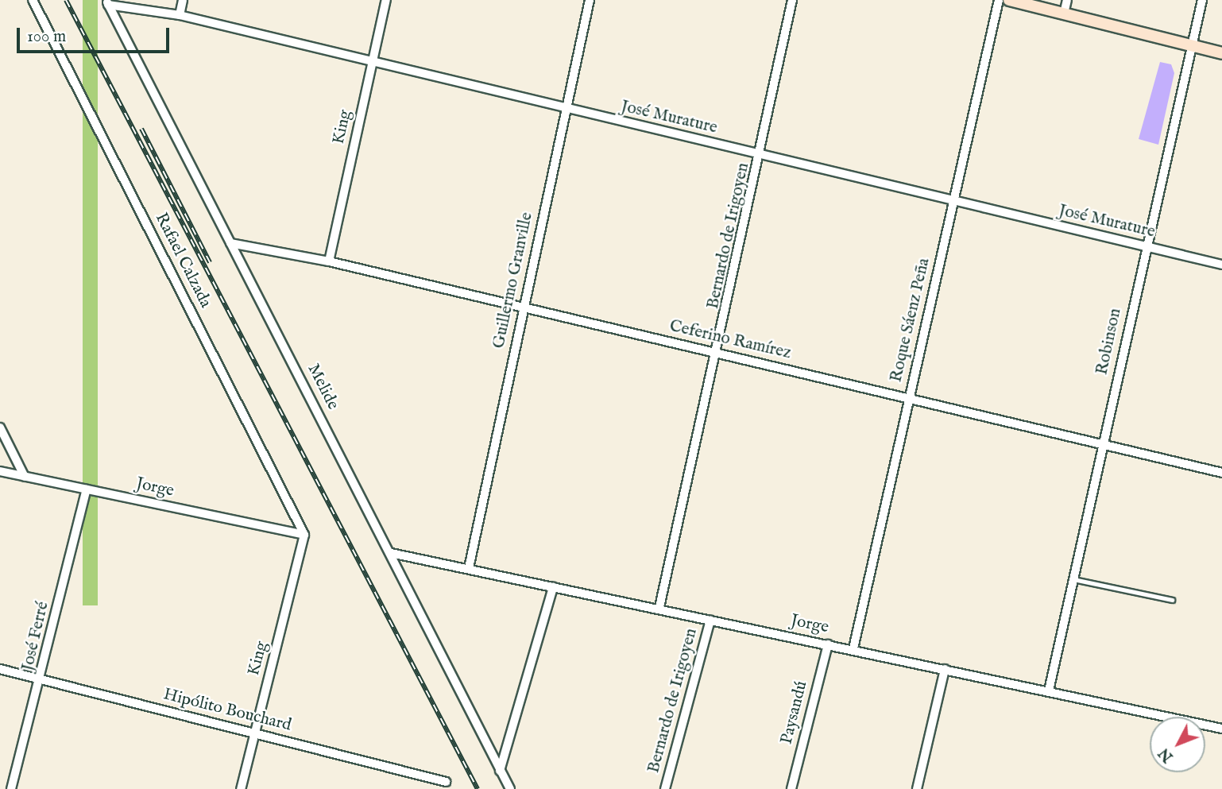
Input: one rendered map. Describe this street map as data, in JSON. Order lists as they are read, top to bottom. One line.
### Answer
{"streets":{"street":["José Murature","King","Bernardo de Irigoyen","Rafael Calzada","Guillermo Granville","Roque Sáenz Peña","Ceferino Ramírez","Robinson","Melide","Jorge","José Ferré","Hipólito Bouchard","Paysandú"]},"crossings":[["José Murature","King"],["José Murature","Bernardo de Irigoyen"],["José Murature","Guillermo Granville"],["José Murature","Roque Sáenz Peña"],["José Murature","Robinson"],["José Murature","Melide"],["King","Rafael Calzada"],["King","Ceferino Ramírez"],["King","Jorge"],["King","Hipólito Bouchard"],["Bernardo de Irigoyen","Ceferino Ramírez"],["Bernardo de Irigoyen","Jorge"],["Rafael Calzada","Jorge"],["Guillermo Granville","Ceferino Ramírez"],["Guillermo Granville","Jorge"],["Roque Sáenz Peña","Ceferino Ramírez"],["Roque Sáenz Peña","Jorge"],["Ceferino Ramírez","Robinson"],["Ceferino Ramírez","Melide"],["Robinson","Jorge"],["Melide","Jorge"],["Jorge","José Ferré"],["Jorge","Paysandú"],["José Ferré","Hipólito Bouchard"]],"scale_bar":"100 m","north":"bottom left"}
